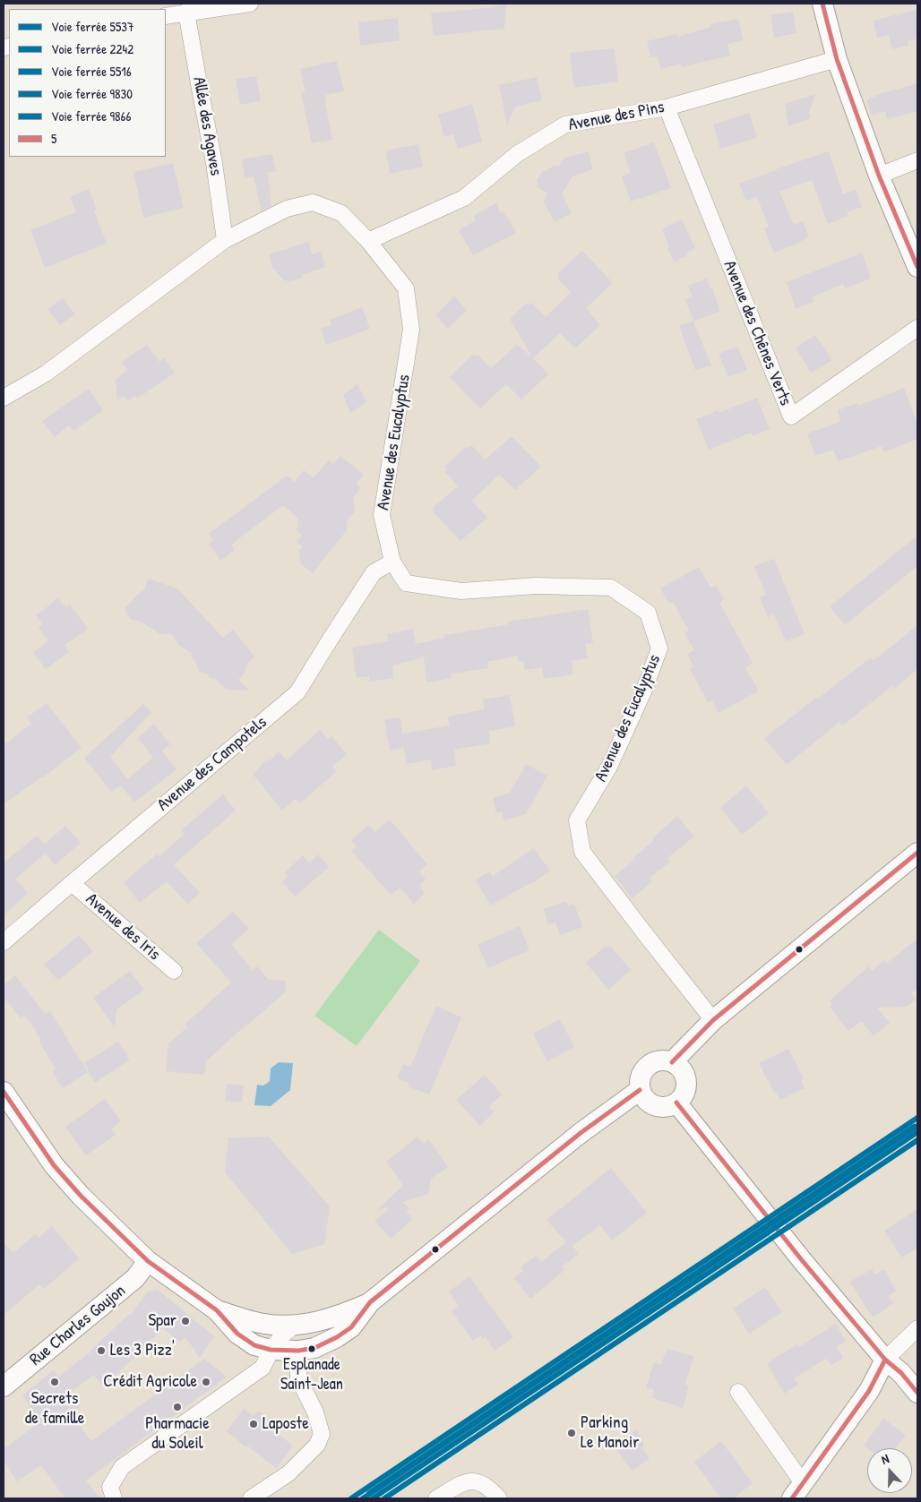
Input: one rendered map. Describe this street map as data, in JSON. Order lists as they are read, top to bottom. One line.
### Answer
{"streets":{"street":["Avenue des Pins","Allée des Agaves","Avenue des Chênes Verts","Avenue des Eucalyptus","Avenue des Campotels","Avenue des Iris","Rue Charles Goujon"]},"crossings":[["Avenue des Pins","Avenue des Chênes Verts"],["Avenue des Pins","Avenue des Eucalyptus"],["Allée des Agaves","Avenue des Eucalyptus"],["Avenue des Eucalyptus","Avenue des Campotels"],["Avenue des Campotels","Avenue des Iris"]],"places":["Spar","Esplanade Saint-Jean","Les 3 Pizz'","Secrets de famille","Crédit Agricole","Pharmacie du Soleil","Laposte","Parking Le Manoir"],"lines":["transit line 5","rail line 5537","rail line 9830","rail line 9866","rail line 2242","rail line 5516"],"legend":["Voie ferrée 5537","Voie ferrée 2242","Voie ferrée 5516","Voie ferrée 9830","Voie ferrée 9866","5"],"north":"top"}
